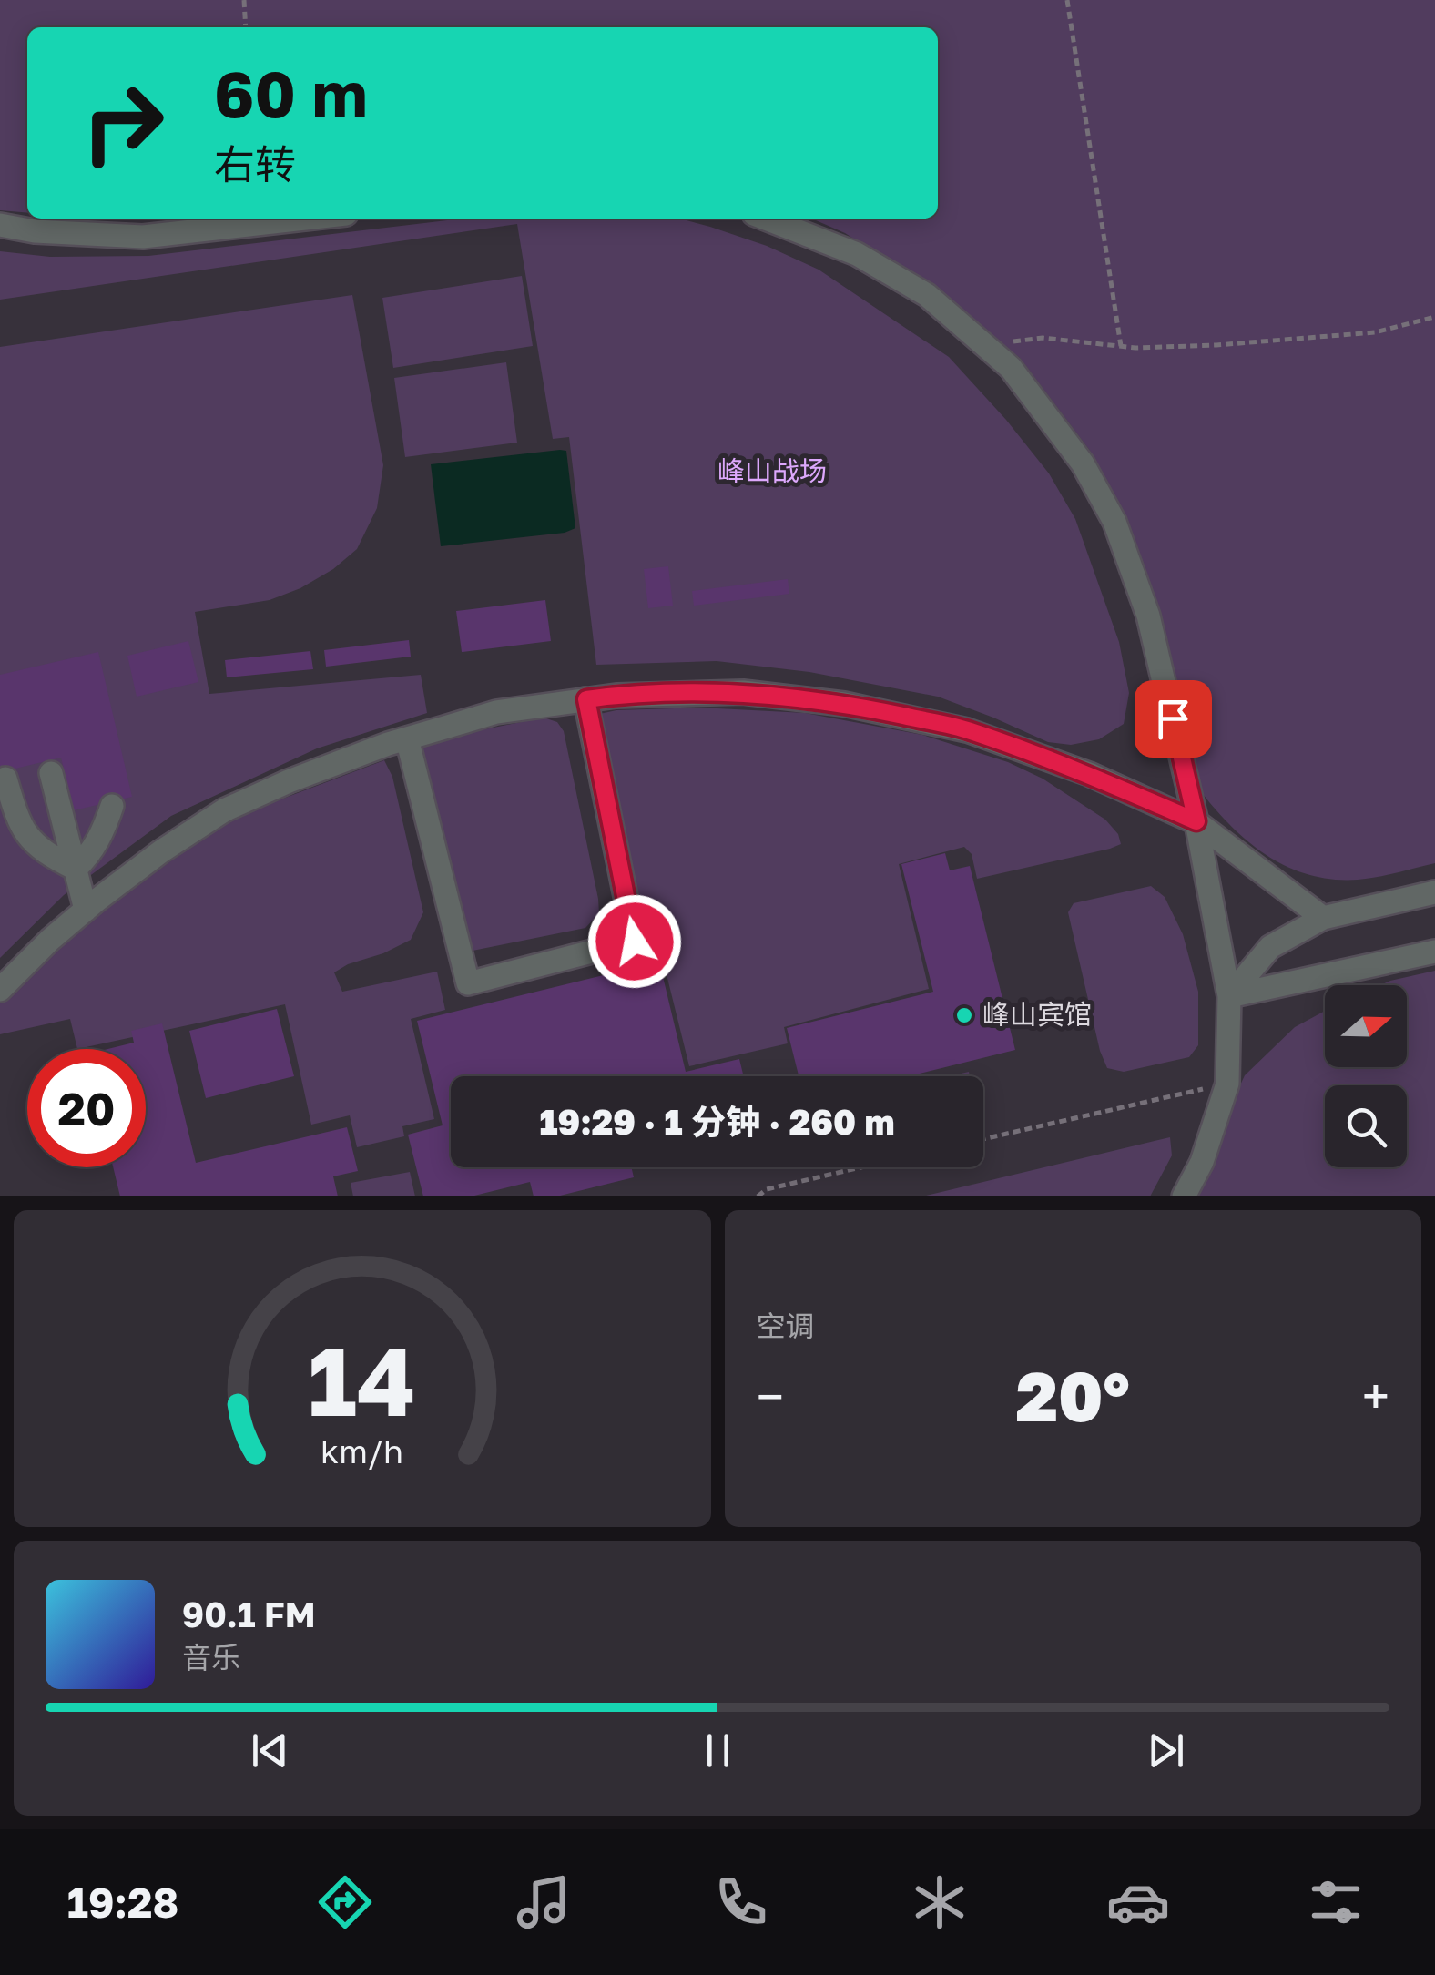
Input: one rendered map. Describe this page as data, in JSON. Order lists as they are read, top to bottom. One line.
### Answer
{"parks":["峰山战场"],"places":["峰山宾馆"],"north":"right","page":{"turn":["60 m","右转"],"limit":"20","trip":"19:29 · 1 分钟 · 260 m","tile":"空调","heat":["−","20°","+"],"song":["90.1 FM","音乐"],"tabs":"19:28","gauge":["14","km/h"]}}
